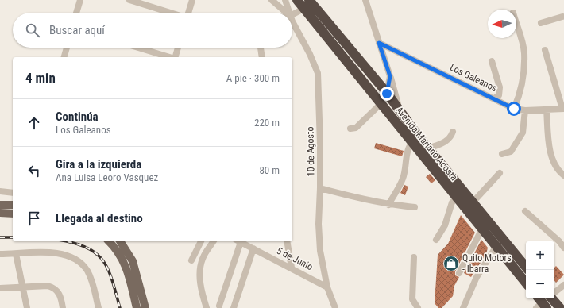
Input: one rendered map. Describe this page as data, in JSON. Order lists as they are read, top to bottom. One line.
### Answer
{"streets":{"highway":["Avenida Mariano Acosta"],"street":["Los Galeanos","10 de Agosto","5 de Junio"]},"crossings":[["10 de Agosto","5 de Junio"]],"places":{"shop":["Quito Motors - Ibarra"]},"north":"left","page":{"search":"Buscar aquí","heading":["4 min","A pie · 300 m"],"list":[["Continúa","Los Galeanos","220 m"],["Gira a la izquierda","Ana Luisa Leoro Vasquez","80 m"],"Llegada al destino"],"map_buttons":["+","−"]}}
